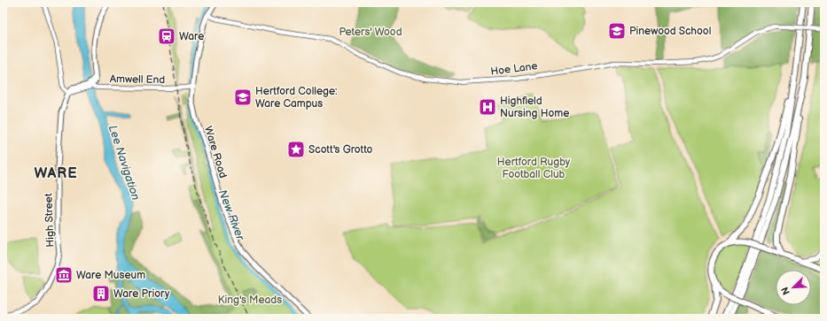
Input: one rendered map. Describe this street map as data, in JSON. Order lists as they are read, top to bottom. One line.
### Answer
{"streets":{"main road":["Ware Road","High Street"],"street":["Hoe Lane","Amwell End"]},"crossings":[["Hoe Lane","Ware Road"],["Amwell End","Ware Road"]],"districts":["WARE"],"water":["Lee Navigation","New River"],"parks":["Peters' Wood","Hertford Rugby Football Club","King's Meads"],"places":{"school or university":["Pinewood School","Hertford College: Ware Campus"],"station":["Ware"],"hospital":["Highfield Nursing Home"],"place":["Scott's Grotto"],"museum":["Ware Museum"],"building":["Ware Priory"]},"north":"bottom left"}
